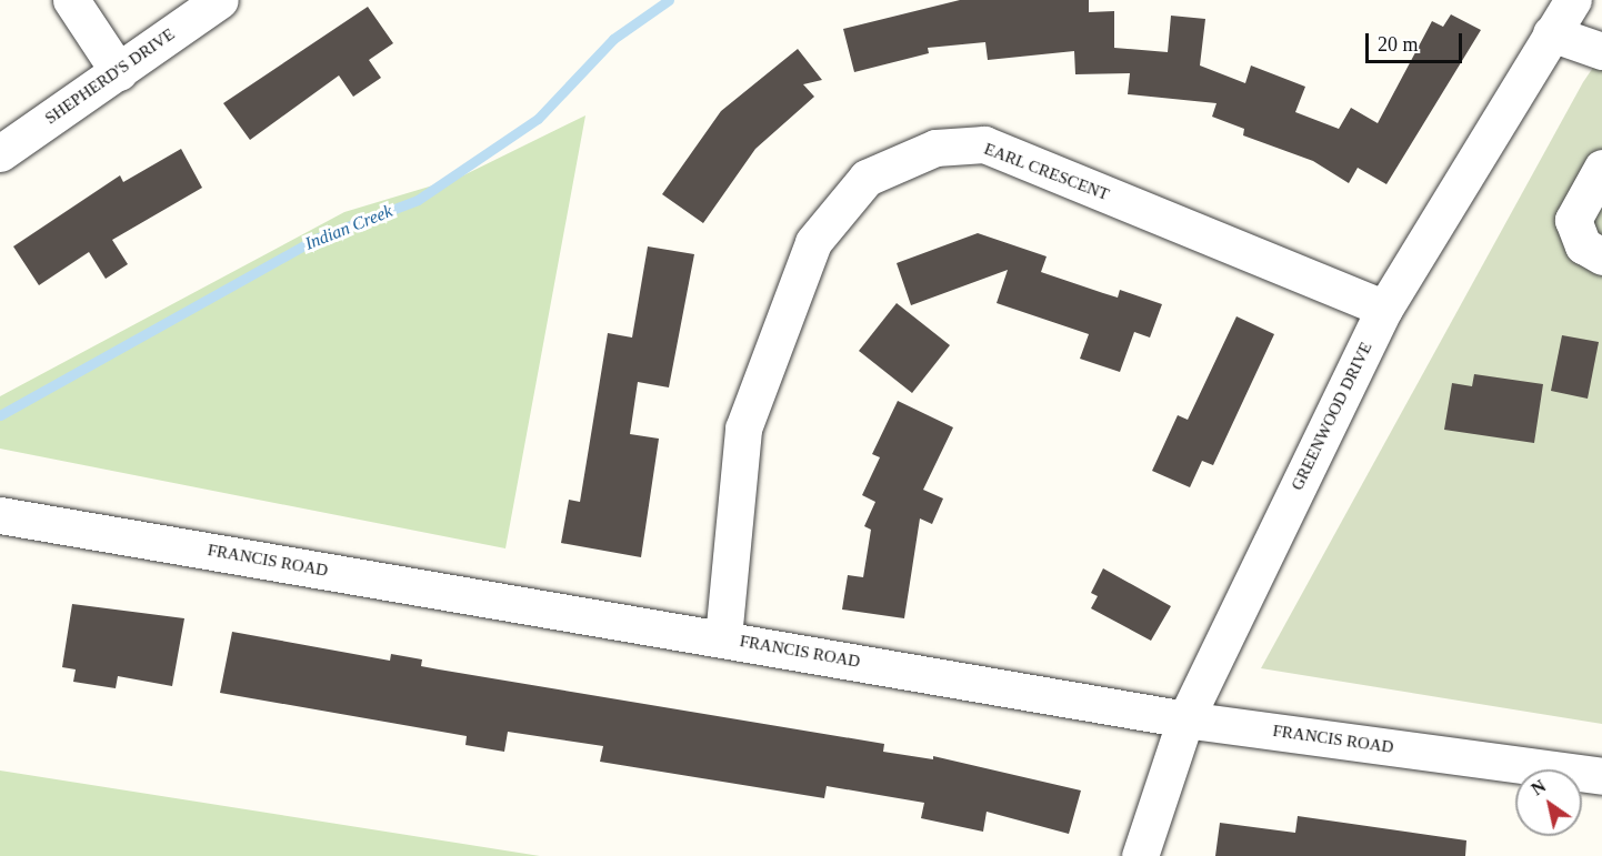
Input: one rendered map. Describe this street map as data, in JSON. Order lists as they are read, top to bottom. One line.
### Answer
{"streets":{"street":["SHEPHERD'S DRIVE","EARL CRESCENT","GREENWOOD DRIVE","FRANCIS ROAD"]},"crossings":[["EARL CRESCENT","GREENWOOD DRIVE"],["EARL CRESCENT","FRANCIS ROAD"],["GREENWOOD DRIVE","FRANCIS ROAD"]],"water":["Indian Creek"],"scale_bar":"20 m","north":"top left"}
